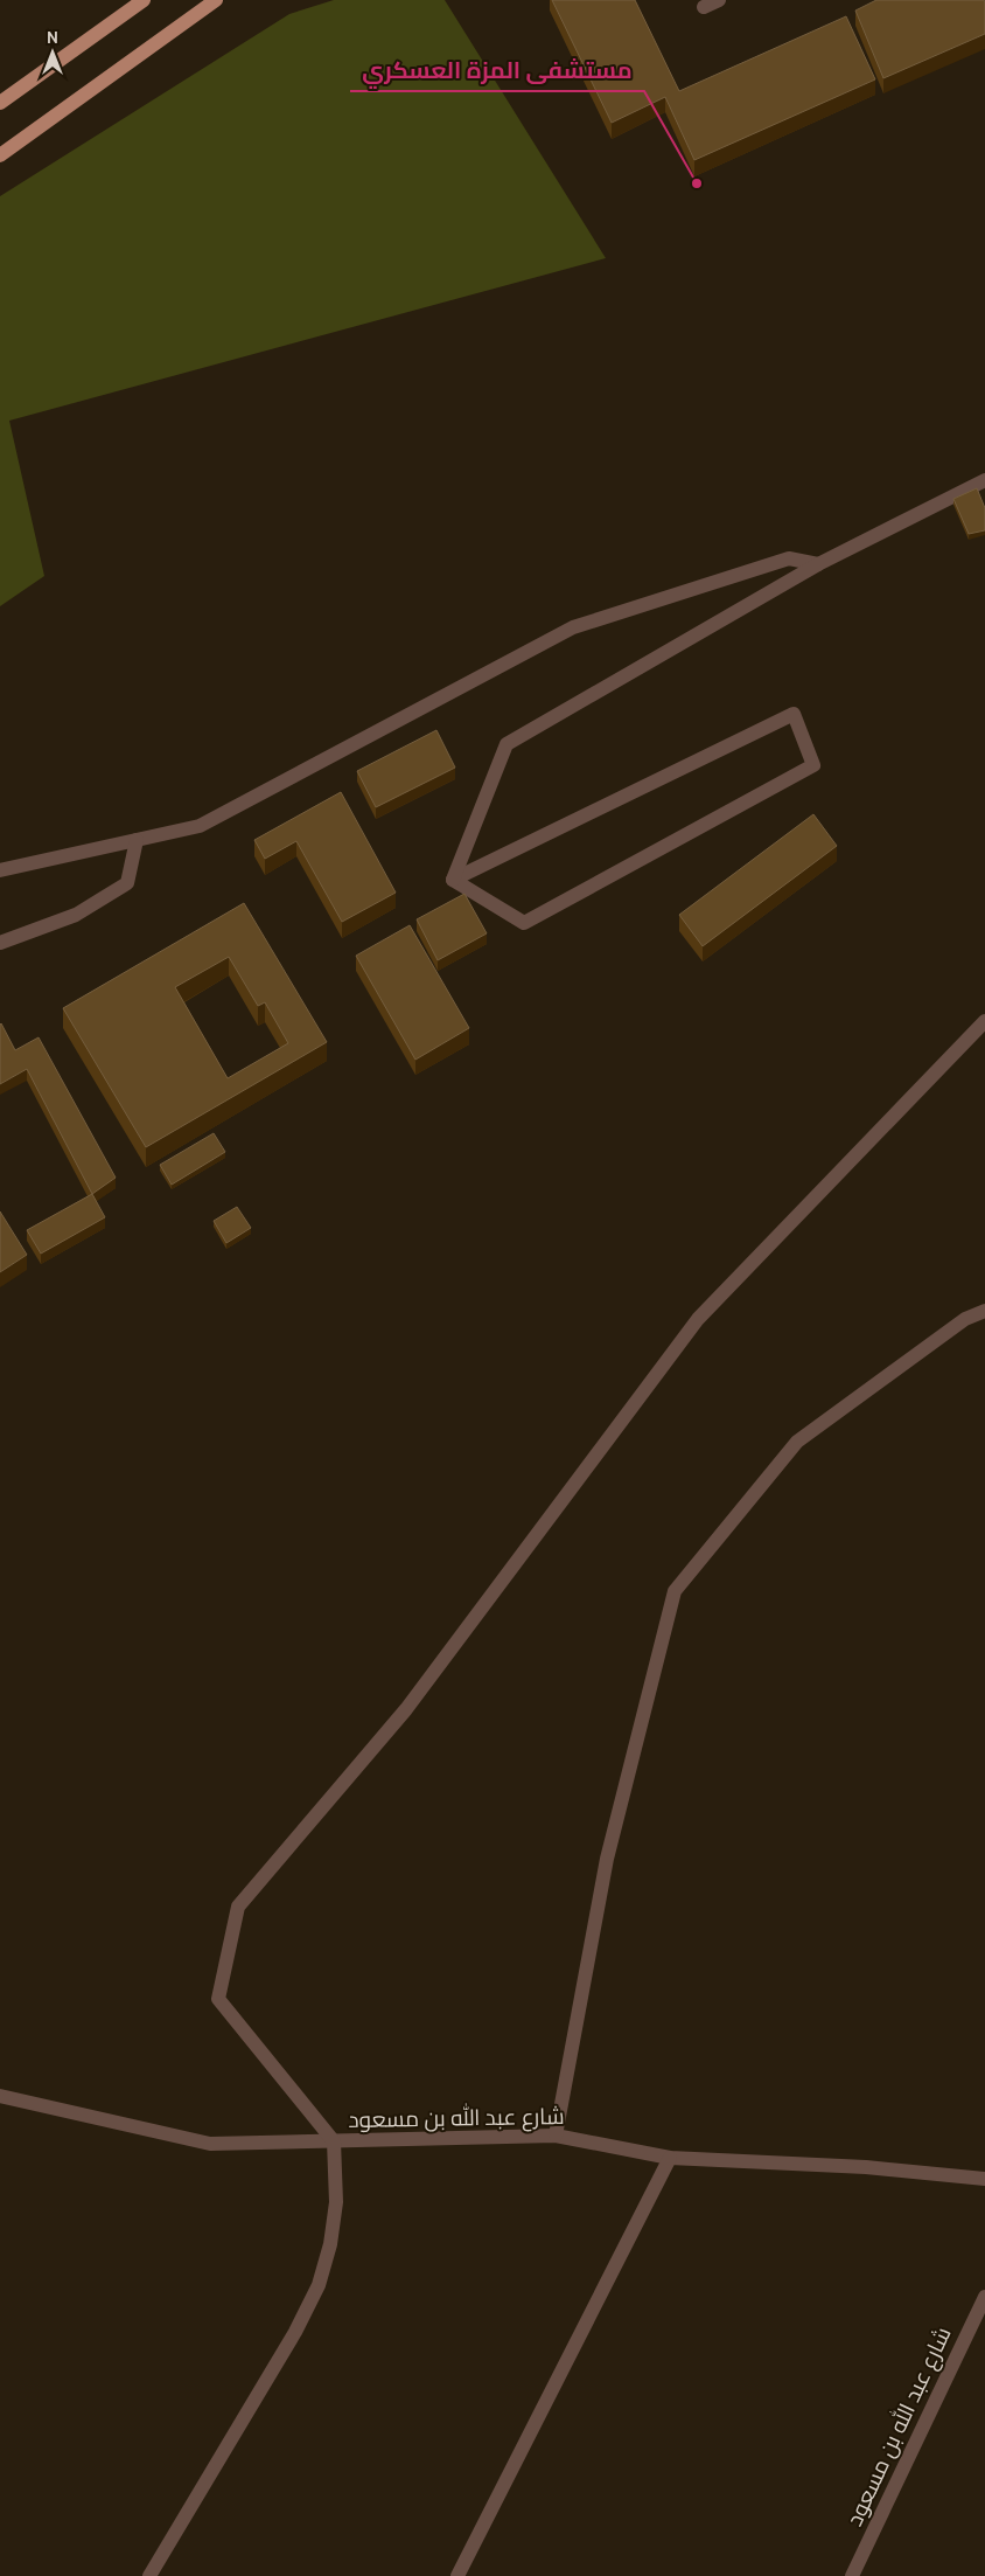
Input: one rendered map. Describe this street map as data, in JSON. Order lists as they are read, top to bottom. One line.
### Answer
{"streets":{"street":["شارع عبد الله بن مسعود"]},"places":["مستشفى المزة العسكري"],"north":"top"}
